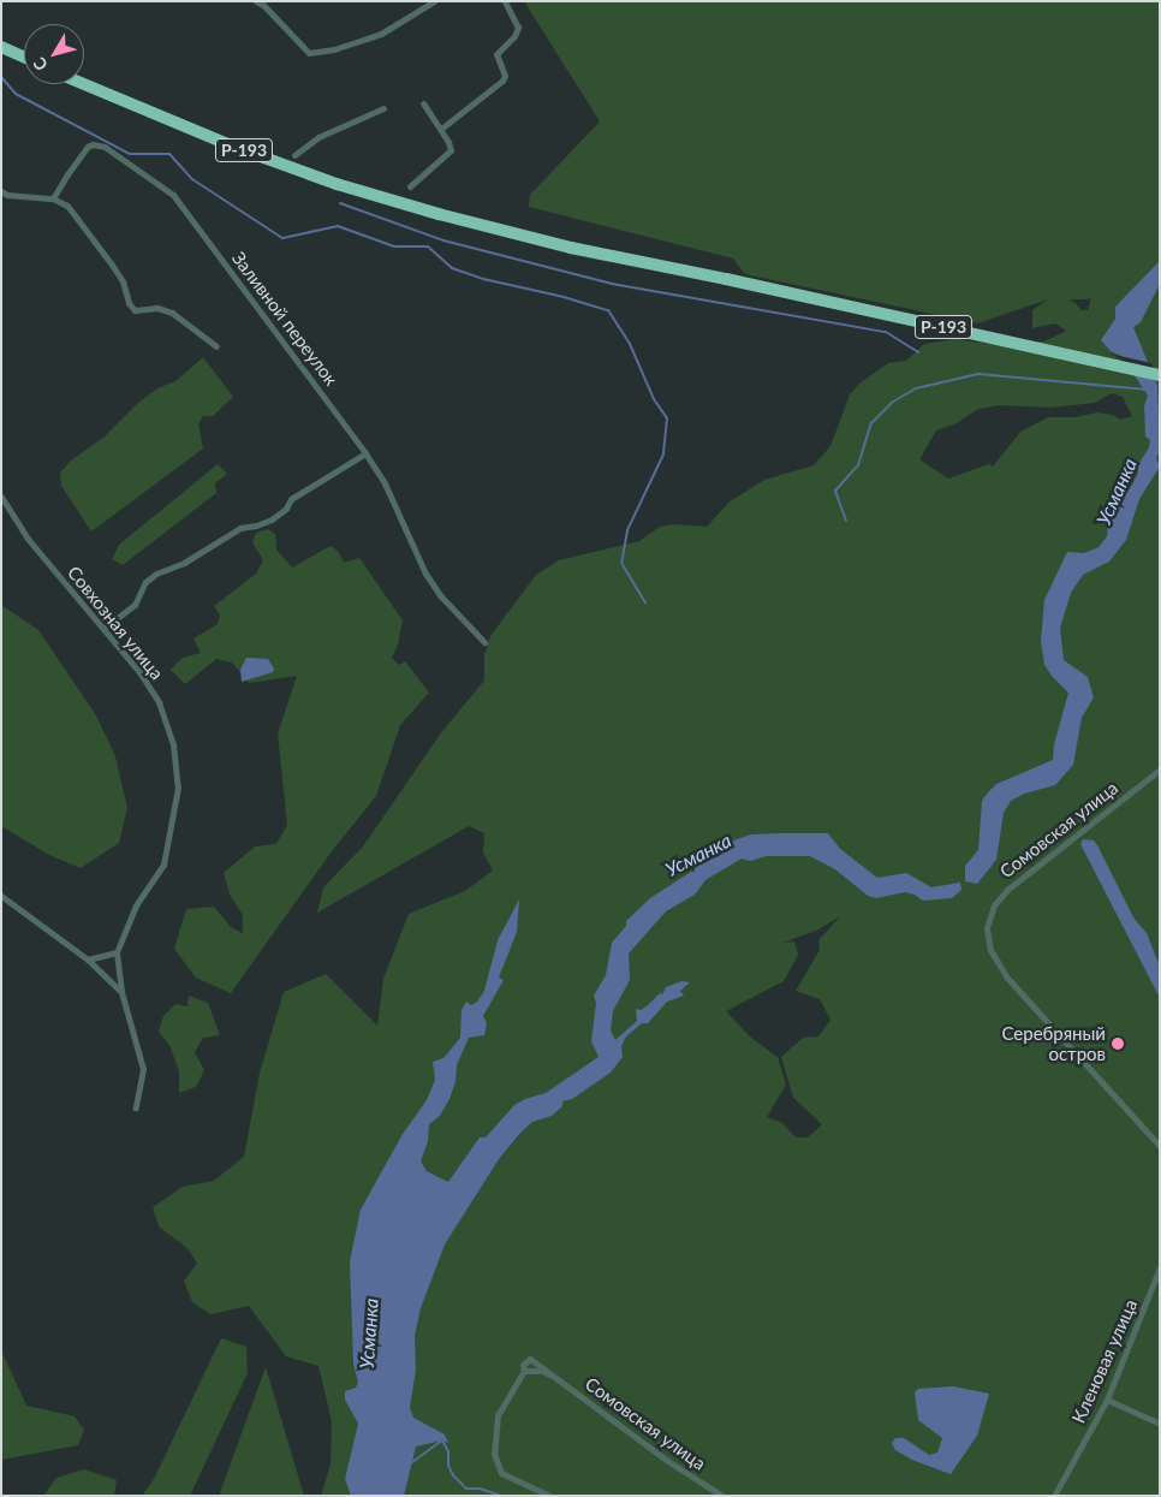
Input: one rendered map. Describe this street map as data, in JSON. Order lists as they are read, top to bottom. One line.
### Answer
{"streets":{"highway":["Р-193"],"street":["Заливной переулок","Совхозная улица","Сомовская улица","Кленовая улица"]},"water":["Усманка"],"places":["Серебряный остров"],"north":"bottom left"}
